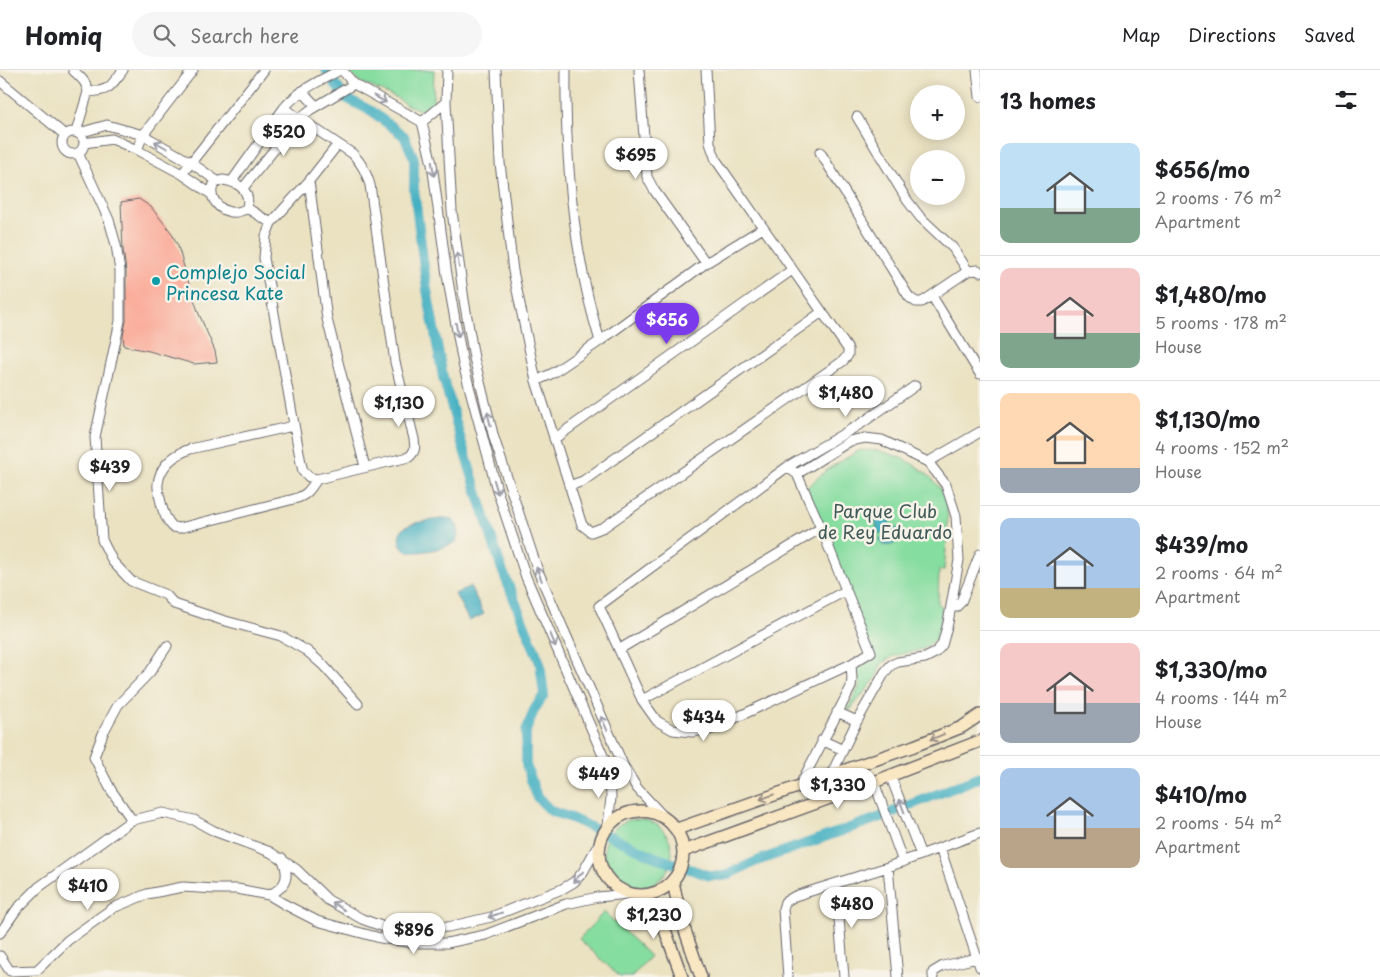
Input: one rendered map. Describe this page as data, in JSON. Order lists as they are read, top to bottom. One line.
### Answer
{"parks":["Parque Club de Rey Eduardo"],"places":["Complejo Social Princesa Kate"],"page":{"header":"Homiq","search":"Search here","nav":["Map","Directions","Saved"],"heading":"13 homes","map_buttons":["+","−"],"price":["$520","$695","$656","$1,480","$1,130","$439","$434","$449","$1,330","$410","$480","$1,230","$896"],"list":[{"name":"$656/mo","note":"2 rooms · 76 m² · Apartment"},{"name":"$1,480/mo","note":"5 rooms · 178 m² · House"},{"name":"$1,130/mo","note":"4 rooms · 152 m² · House"},{"name":"$439/mo","note":"2 rooms · 64 m² · Apartment"},{"name":"$1,330/mo","note":"4 rooms · 144 m² · House"},{"name":"$410/mo","note":"2 rooms · 54 m² · Apartment"}]}}
